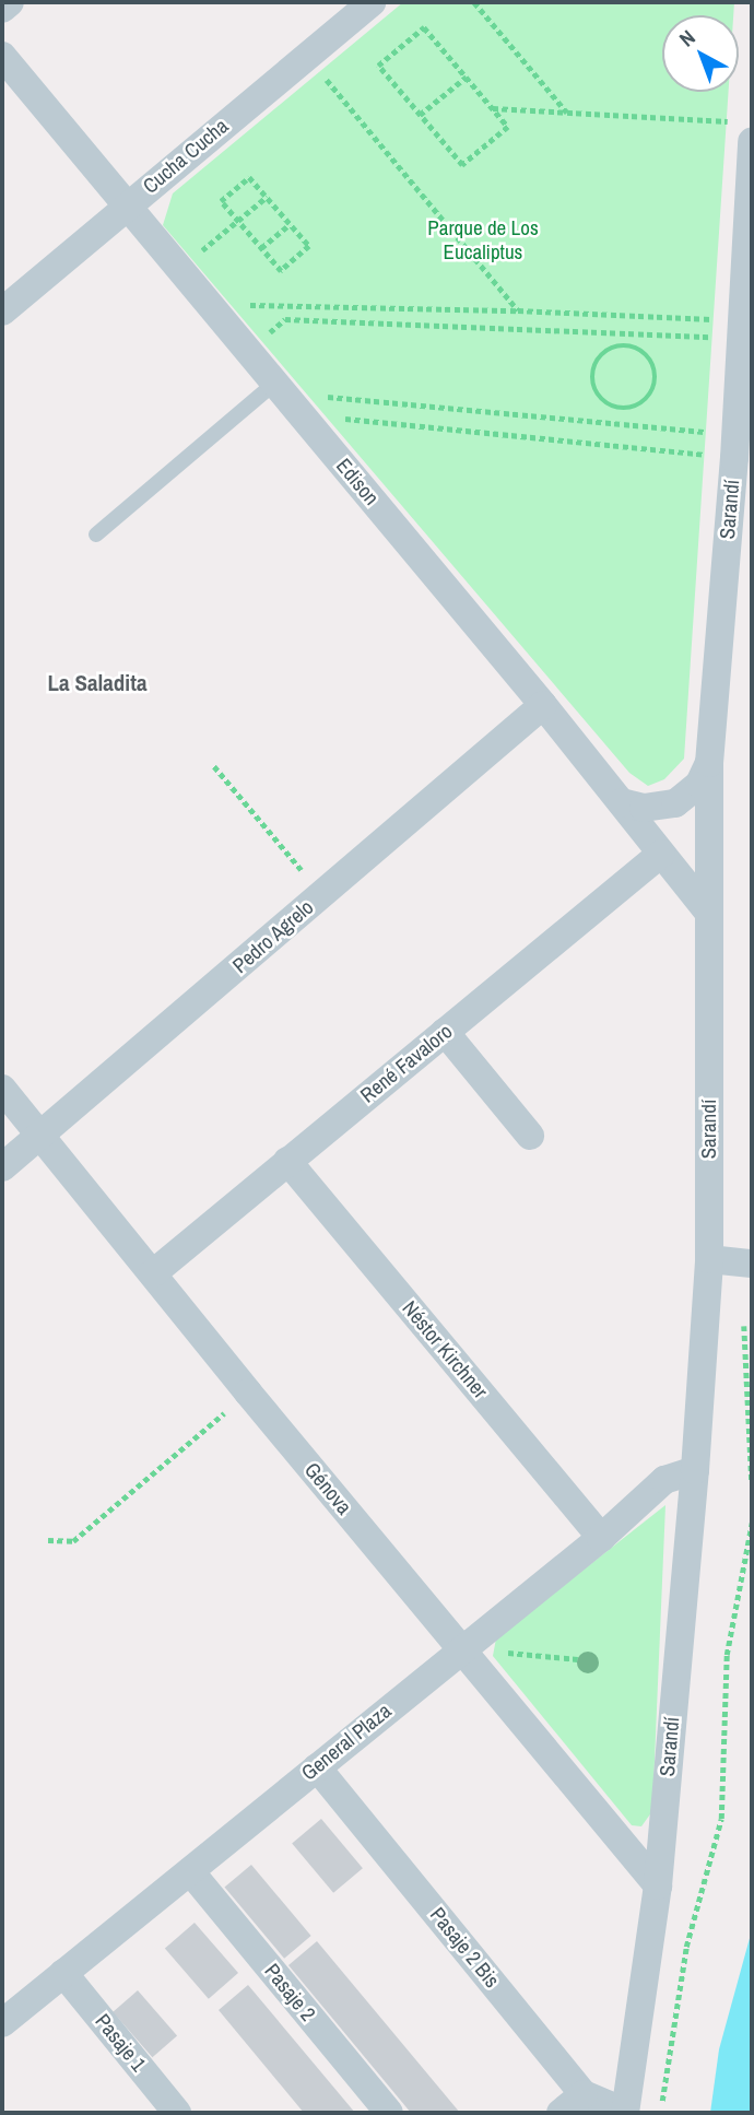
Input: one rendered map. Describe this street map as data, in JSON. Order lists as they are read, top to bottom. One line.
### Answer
{"streets":{"street":["Cucha Cucha","Edison","Sarandí","Pedro Agrelo","René Favaloro","Néstor Kirchner","Génova","General Plaza","Pasaje 2 Bis","Pasaje 2","Pasaje 1"]},"crossings":[["Cucha Cucha","Edison"],["Edison","Sarandí"],["Edison","Pedro Agrelo"],["Edison","René Favaloro"],["Sarandí","Génova"],["Sarandí","General Plaza"],["Sarandí","Pasaje 2 Bis"],["Pedro Agrelo","Génova"],["René Favaloro","Néstor Kirchner"],["René Favaloro","Génova"],["Néstor Kirchner","General Plaza"],["Génova","General Plaza"],["General Plaza","Pasaje 2 Bis"],["General Plaza","Pasaje 2"],["General Plaza","Pasaje 1"]],"districts":["La Saladita"],"parks":["Parque de Los Eucaliptus"],"north":"top left"}
